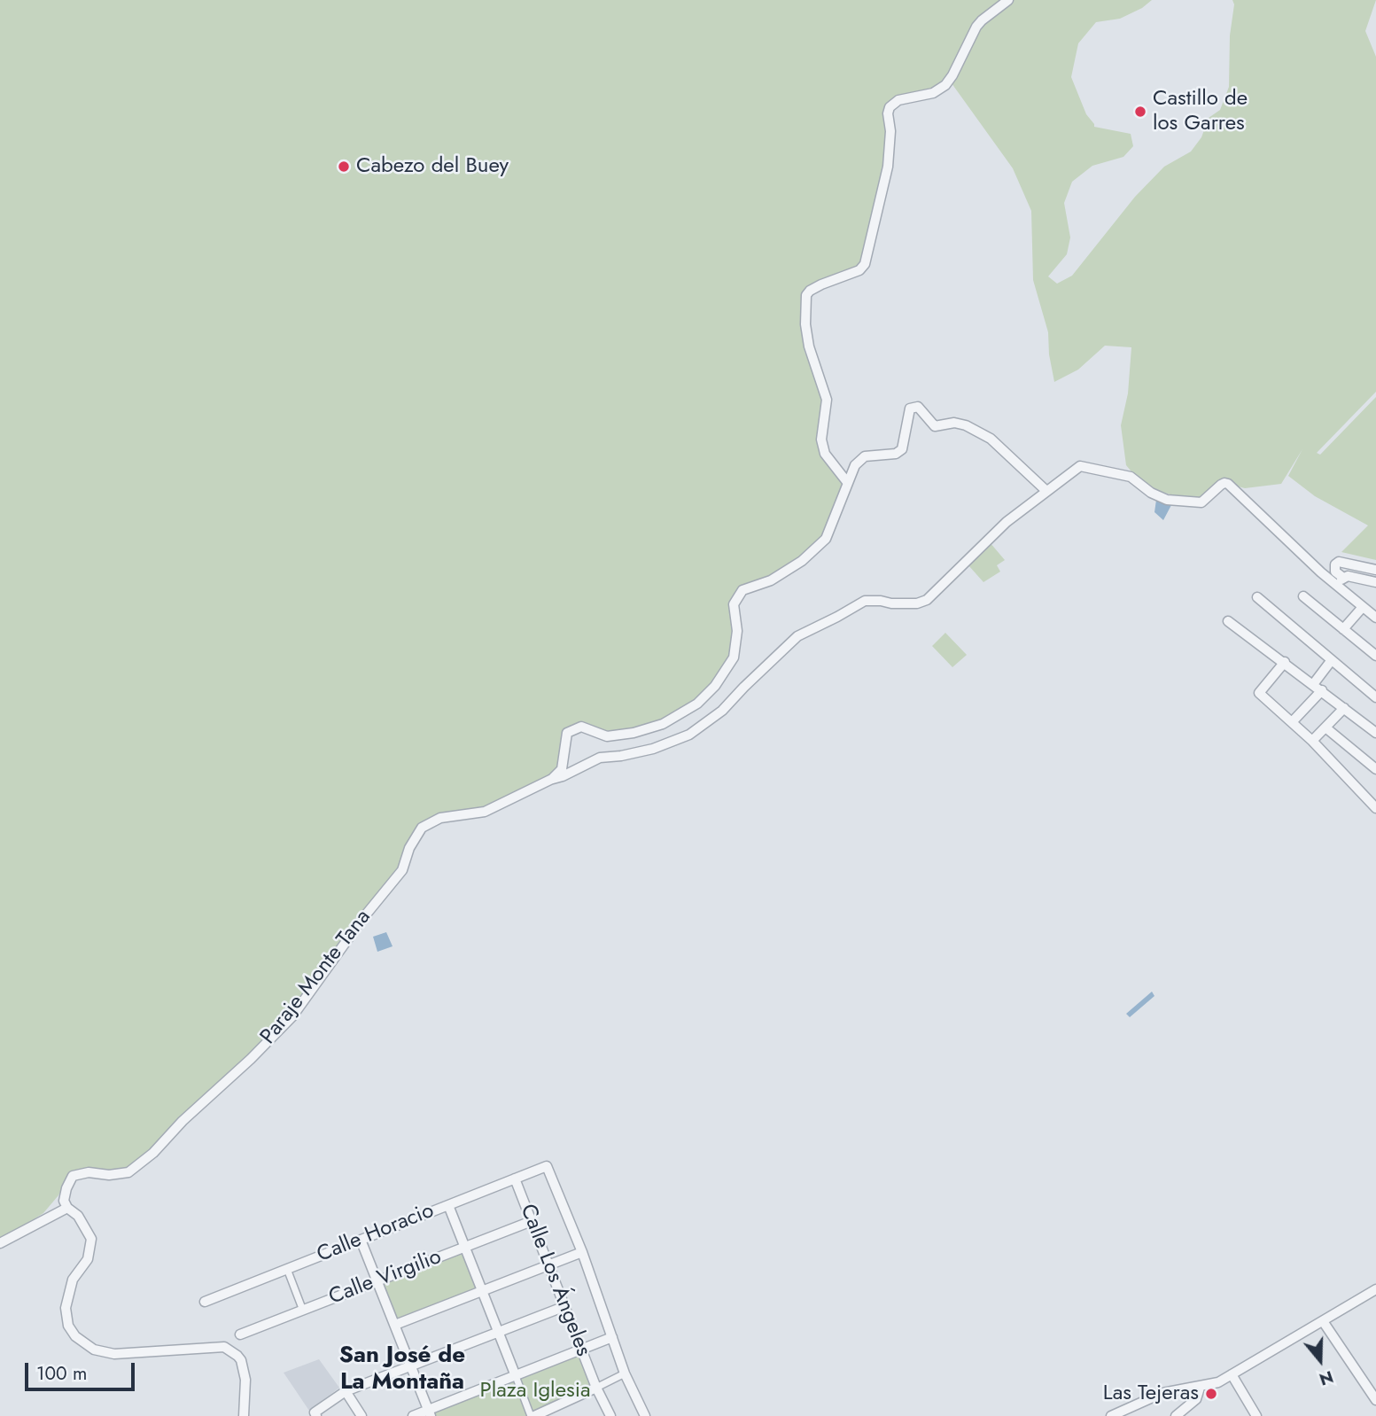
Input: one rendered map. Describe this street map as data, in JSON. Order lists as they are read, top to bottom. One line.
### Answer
{"streets":{"street":["Paraje Monte Tana","Calle Horacio","Calle Virgilio","Calle Los Ángeles"]},"crossings":[["Calle Horacio","Calle Los Ángeles"],["Calle Virgilio","Calle Los Ángeles"]],"districts":["San José de La Montaña"],"parks":["Plaza Iglesia"],"places":["Castillo de los Garres","Cabezo del Buey","Las Tejeras"],"scale_bar":"100 m","north":"bottom"}
